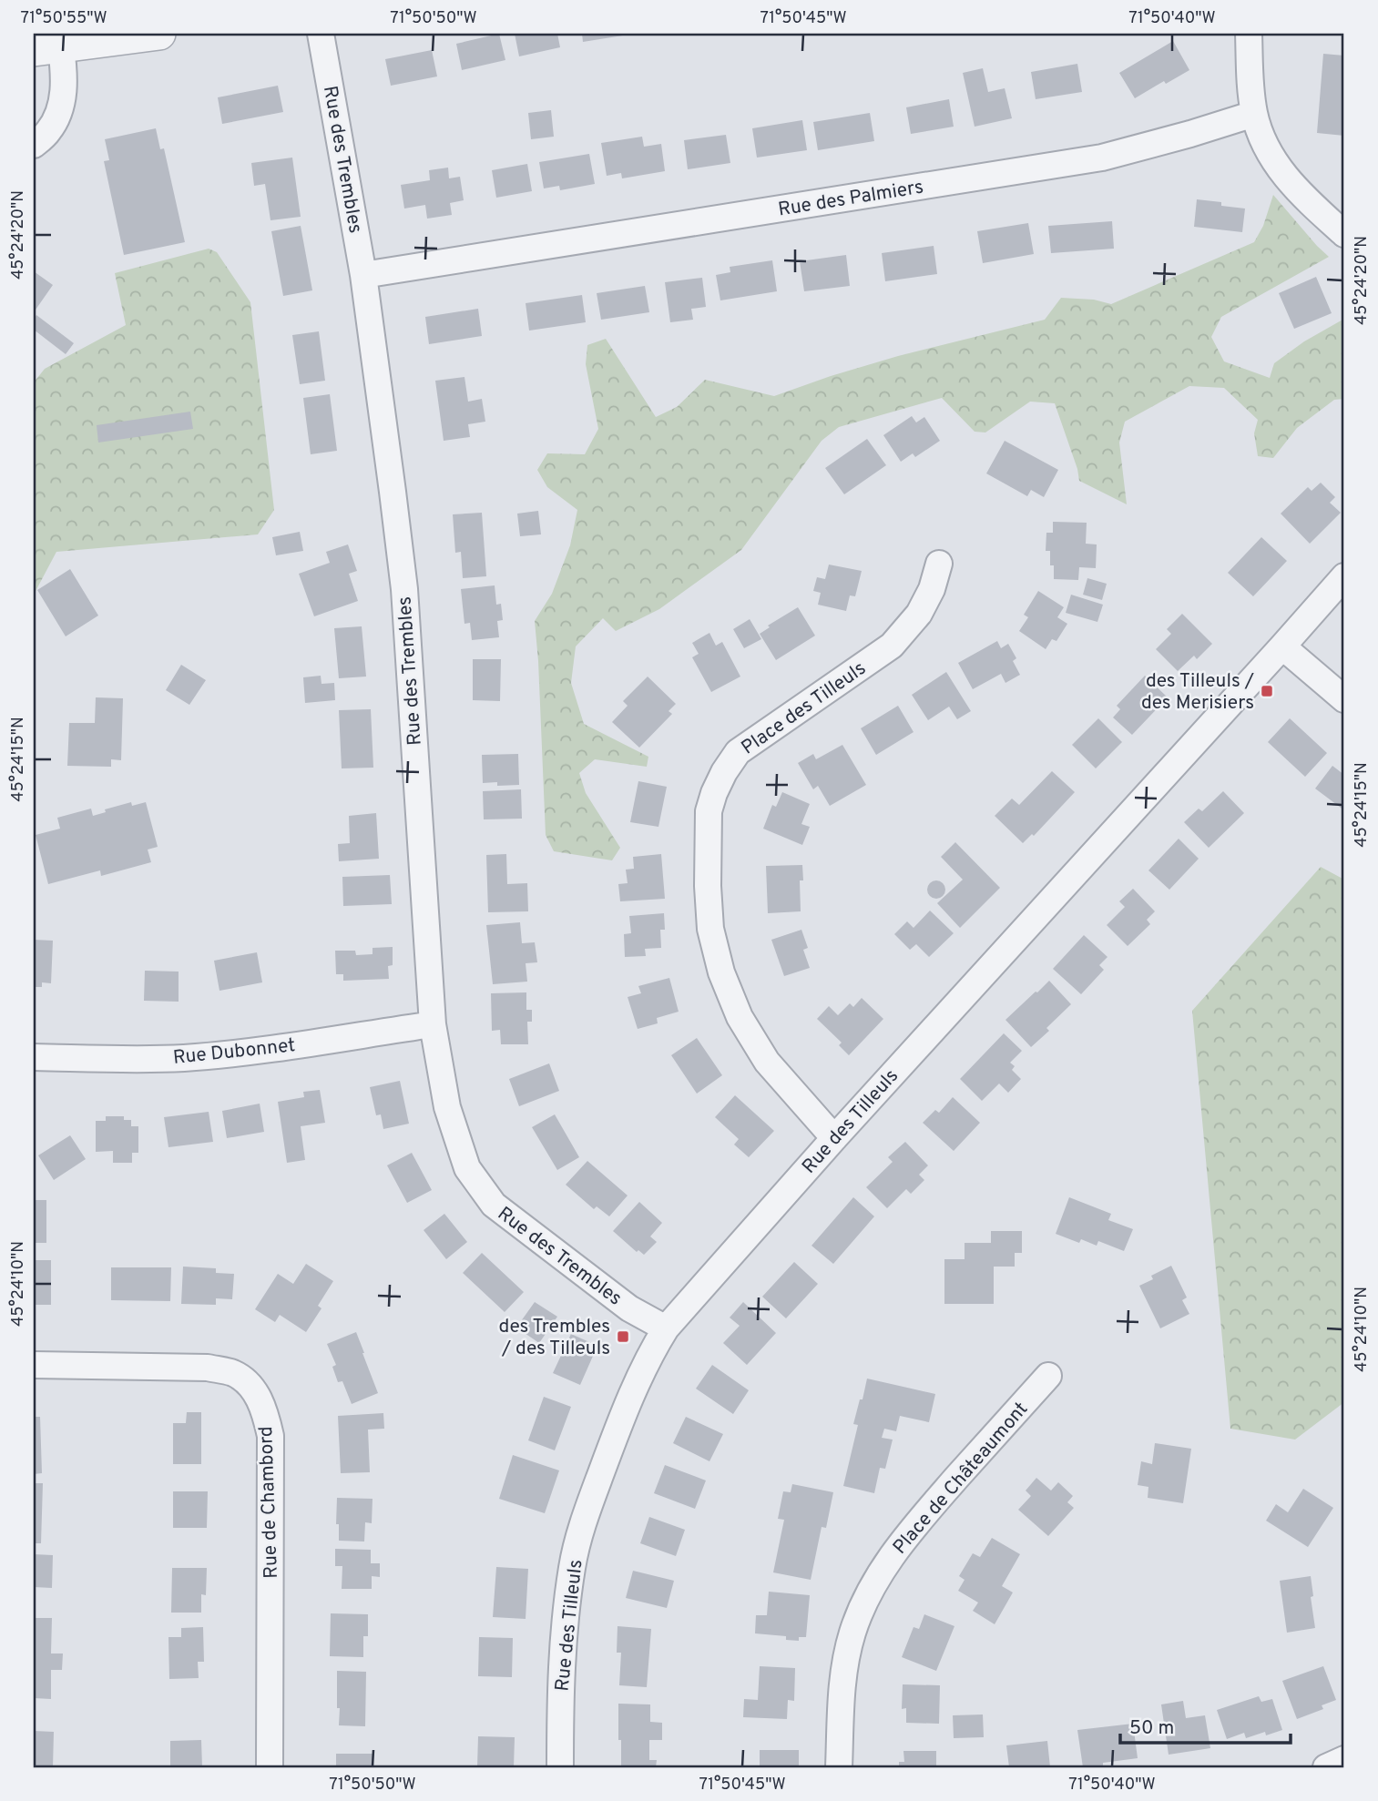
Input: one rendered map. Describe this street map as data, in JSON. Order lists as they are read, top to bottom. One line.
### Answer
{"streets":{"street":["Rue des Trembles","Rue des Palmiers","Place des Tilleuls","Rue Dubonnet","Rue des Tilleuls","Place de Châteaumont","Rue de Chambord"]},"crossings":[["Rue des Trembles","Rue des Palmiers"],["Rue des Trembles","Rue Dubonnet"],["Rue des Trembles","Rue des Tilleuls"],["Place des Tilleuls","Rue des Tilleuls"]],"places":{"transit":["des Tilleuls / des Merisiers","des Trembles / des Tilleuls"]},"scale_bar":"50 m","coordinates":["71°50'55\"W","71°50'50\"W","71°50'45\"W","71°50'40\"W","45°24'20\"N","45°24'15\"N","45°24'10\"N"]}
